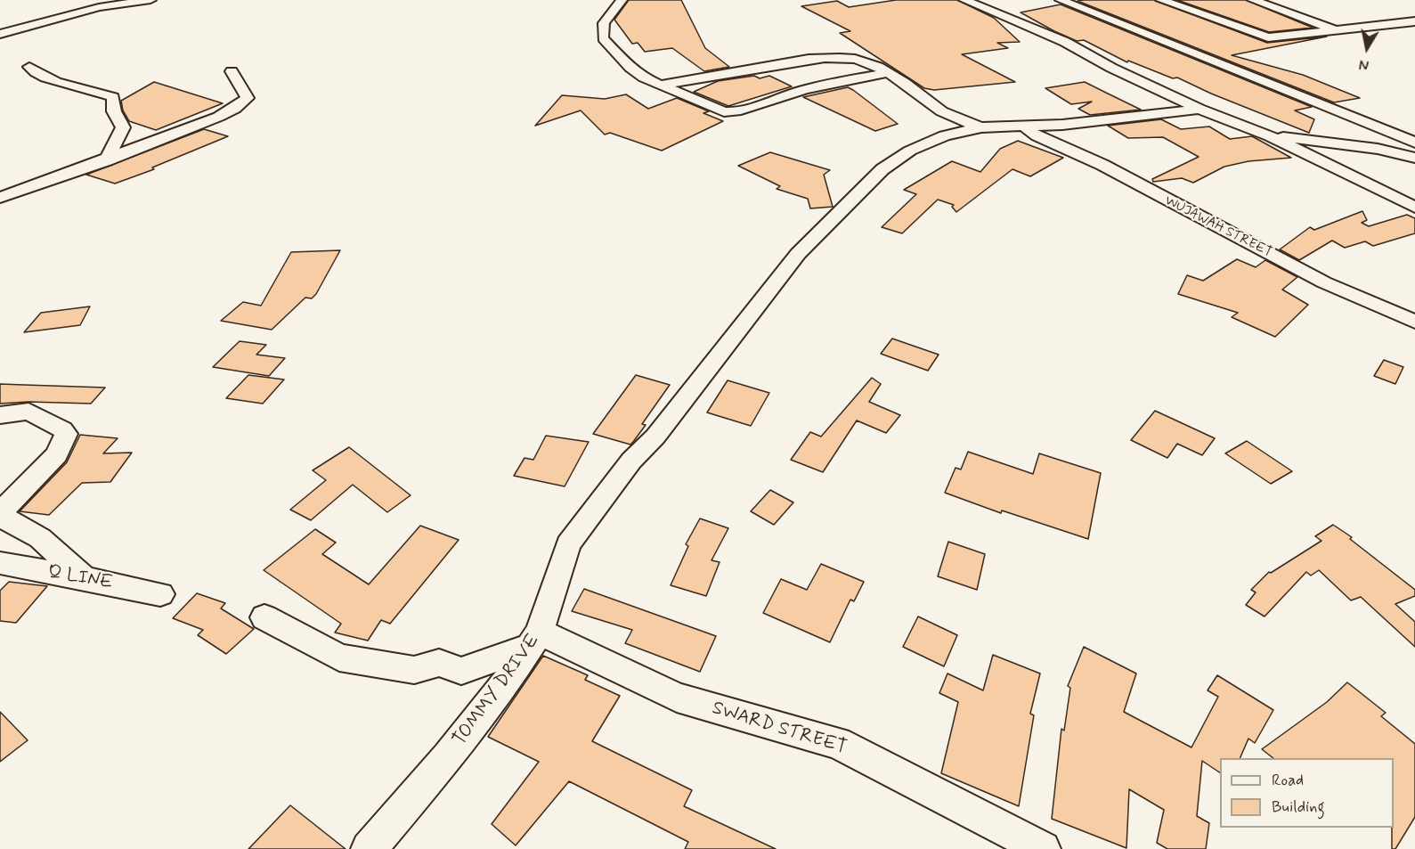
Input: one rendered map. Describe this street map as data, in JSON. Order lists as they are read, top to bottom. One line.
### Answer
{"streets":{"street":["WUJAWAH STREET","Q LINE","TOMMY DRIVE","SWARD STREET"]},"crossings":[["TOMMY DRIVE","SWARD STREET"]],"legend":["Road","Building"],"north":"bottom"}
